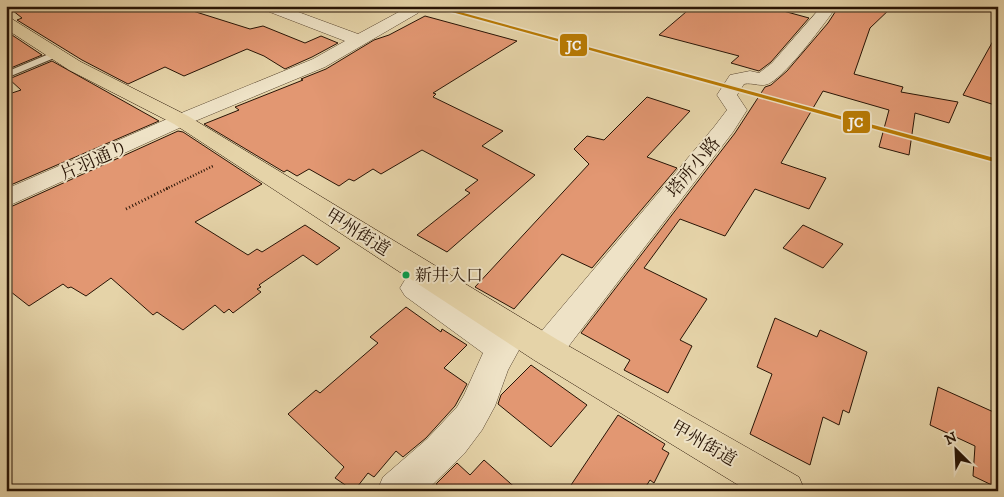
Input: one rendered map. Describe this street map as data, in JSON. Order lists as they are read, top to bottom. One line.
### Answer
{"streets":{"highway":["甲州街道"],"street":["片羽通り","塔所小路"]},"crossings":[["片羽通り","甲州街道"],["塔所小路","甲州街道"]],"places":["新井入口"],"lines":["transit line JC"],"north":"top left"}
